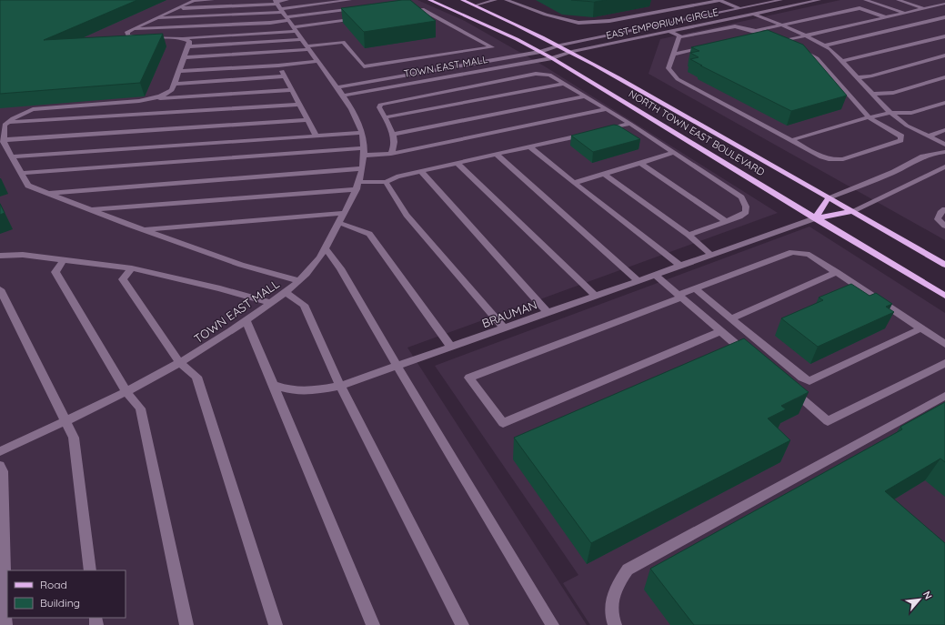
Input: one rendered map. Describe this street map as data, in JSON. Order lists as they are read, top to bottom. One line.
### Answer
{"streets":{"main road":["NORTH TOWN EAST BOULEVARD"],"street":["EAST EMPORIUM CIRCLE","TOWN EAST MALL","BRAUMAN"]},"crossings":[["EAST EMPORIUM CIRCLE","TOWN EAST MALL"],["EAST EMPORIUM CIRCLE","NORTH TOWN EAST BOULEVARD"],["TOWN EAST MALL","NORTH TOWN EAST BOULEVARD"],["NORTH TOWN EAST BOULEVARD","BRAUMAN"]],"legend":["Road","Building"],"north":"top right"}
